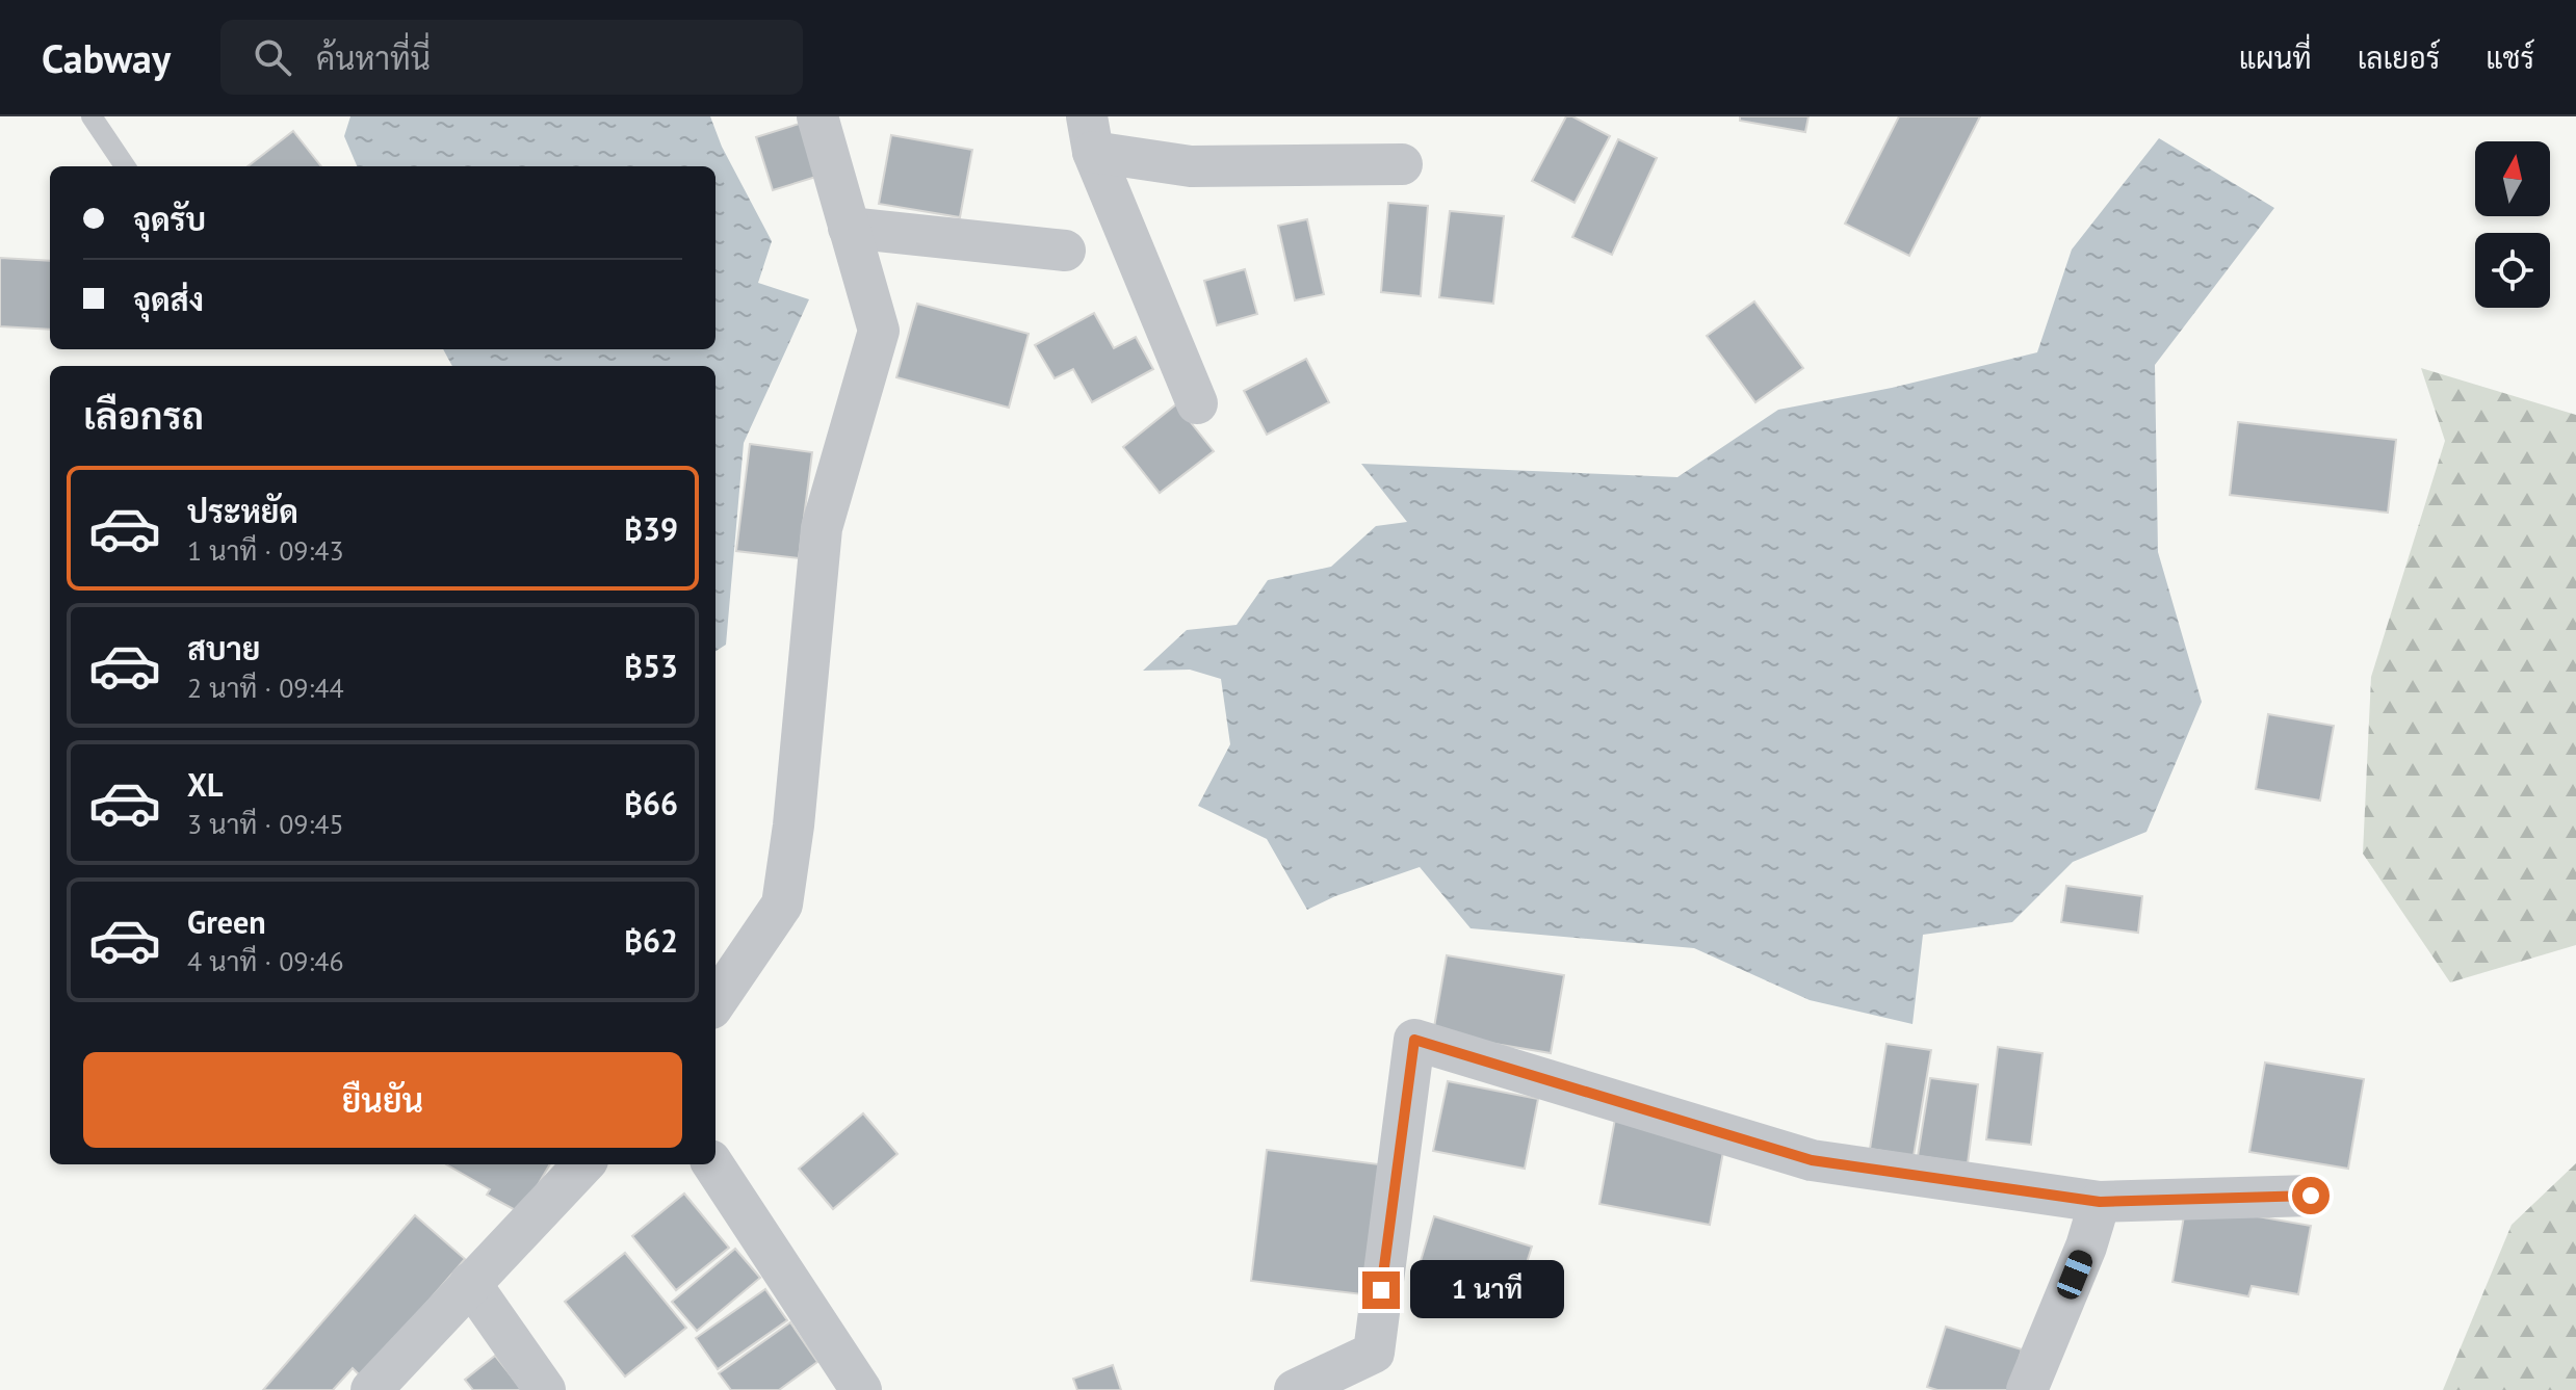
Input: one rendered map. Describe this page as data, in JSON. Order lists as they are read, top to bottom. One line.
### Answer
{"north":"top","page":{"header":"Cabway","search":"ค้นหาที่นี่","nav":["แผนที่","เลเยอร์","แชร์"],"banner":["จุดรับ","จุดส่ง"],"heading":"เลือกรถ","list":[{"name":"ประหยัด","note":"1 นาที · 09:43","value":"฿39"},{"name":"สบาย","note":"2 นาที · 09:44","value":"฿53"},{"name":"XL","note":"3 นาที · 09:45","value":"฿66"},{"name":"Green","note":"4 นาที · 09:46","value":"฿62"}],"buttons":"ยืนยัน","bubble":"1 นาที"}}
